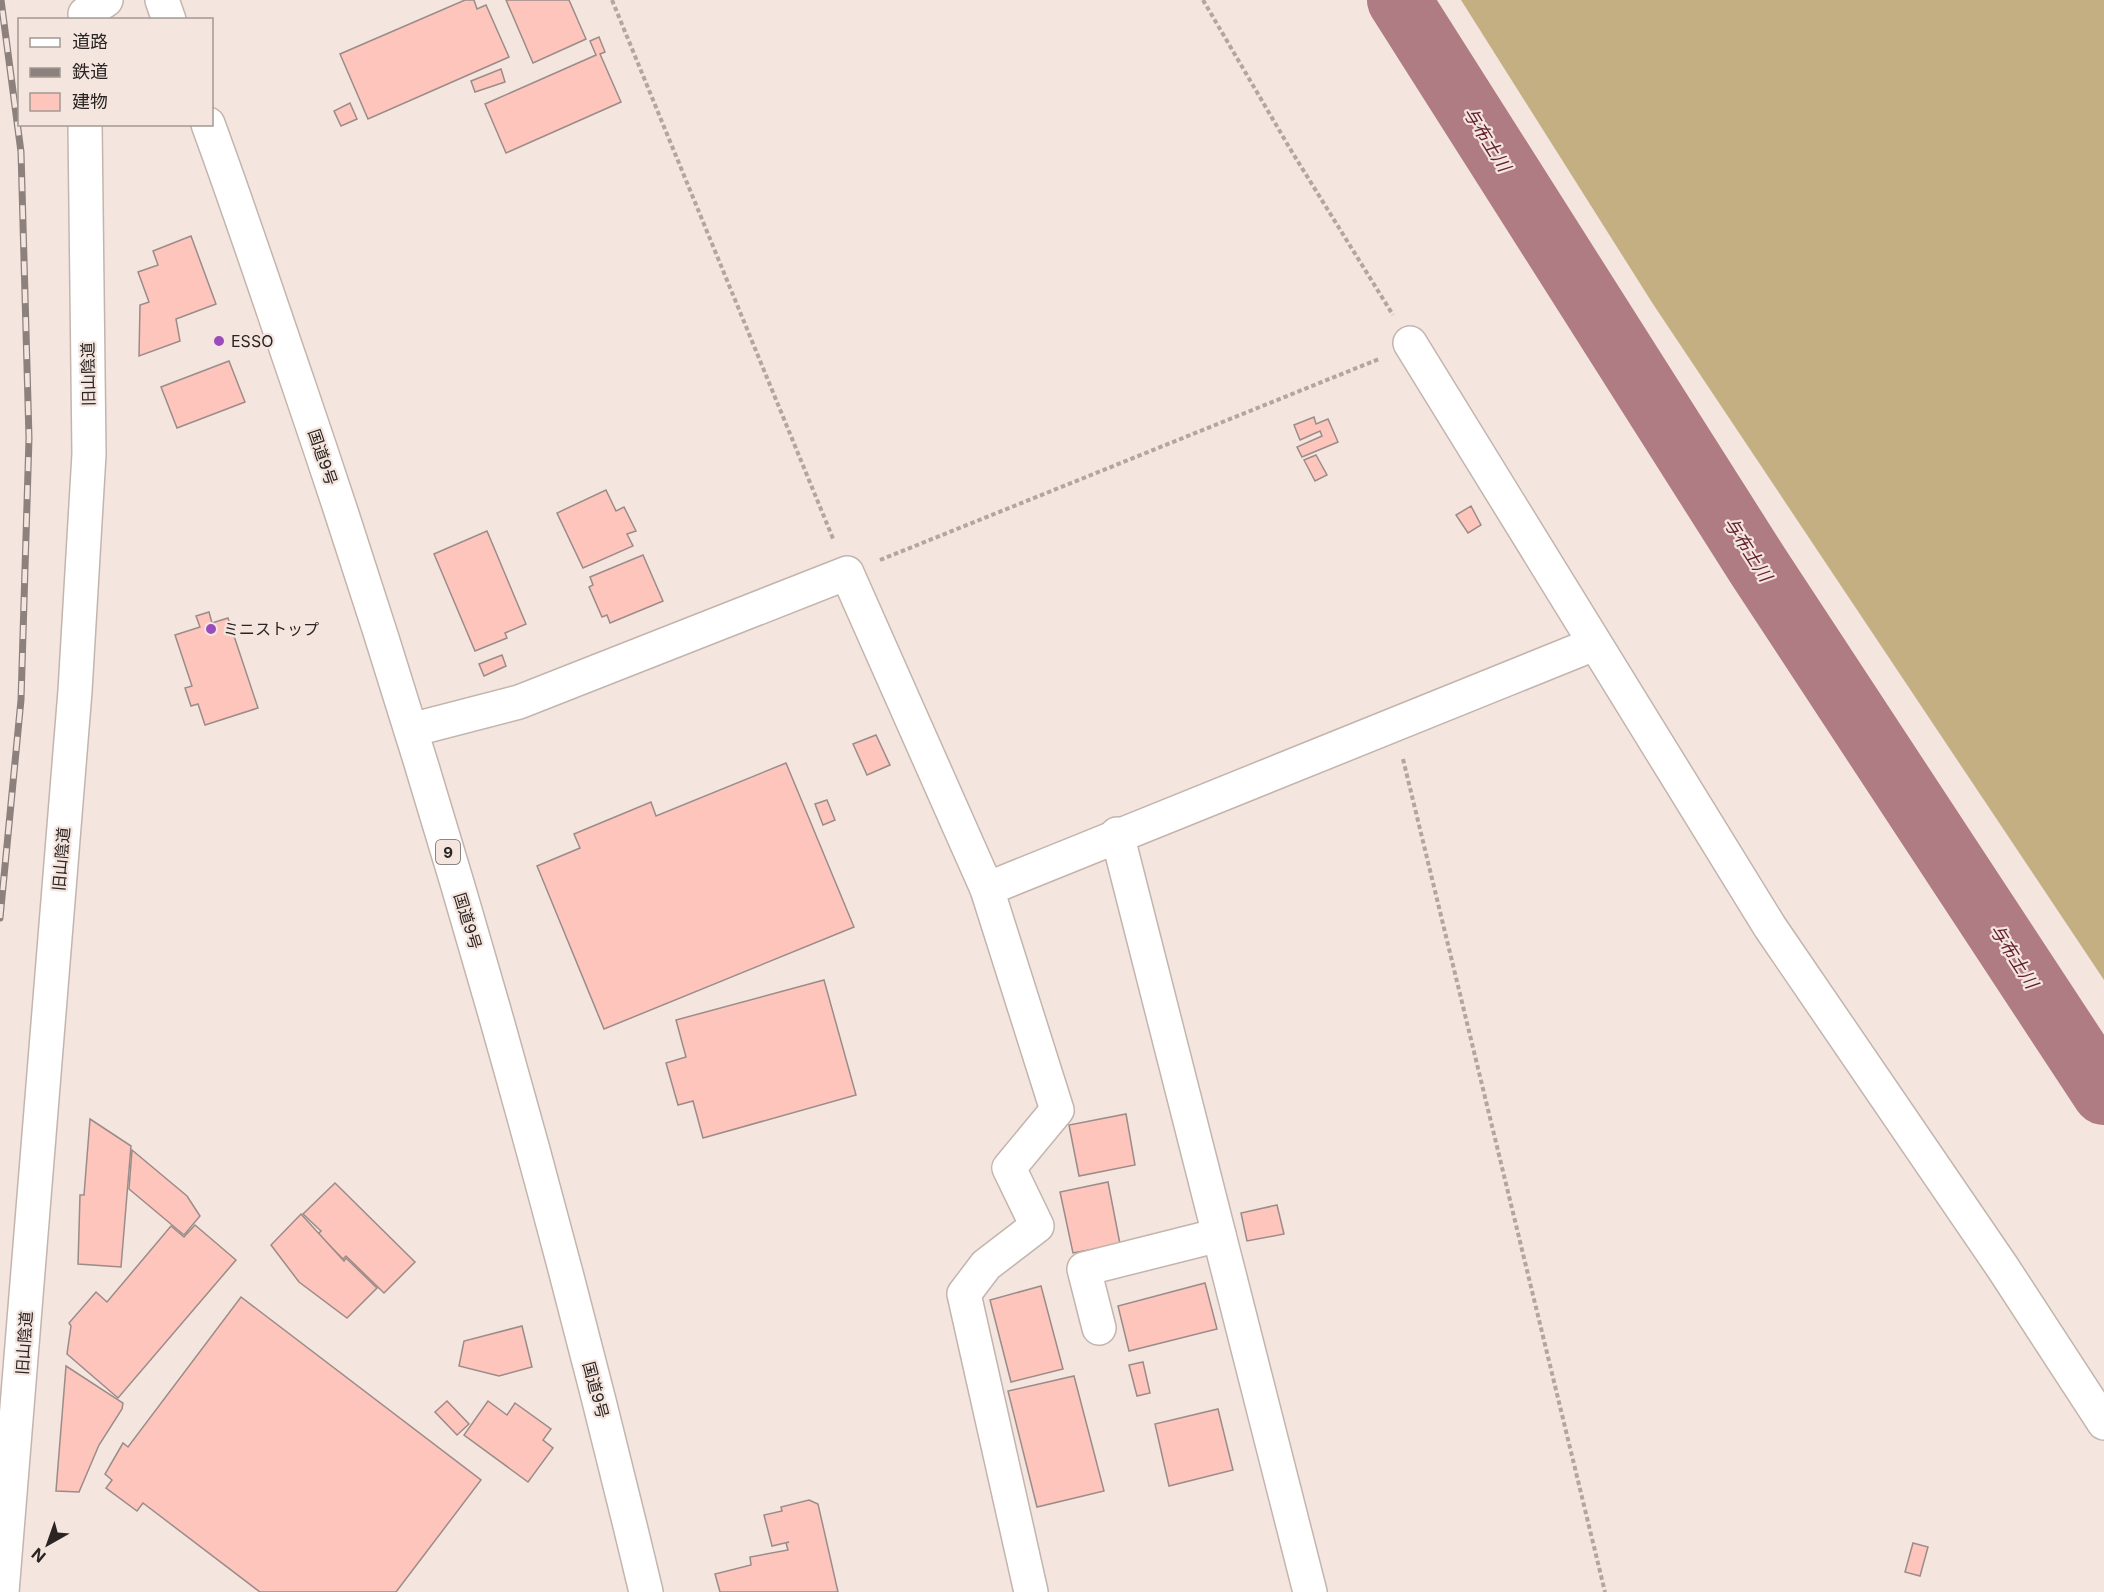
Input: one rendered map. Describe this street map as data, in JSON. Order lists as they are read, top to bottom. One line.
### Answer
{"streets":{"main road":["旧山陰道","国道9号","9"]},"water":["与布土川"],"places":["ESSO","ミニストップ"],"legend":["道路","鉄道","建物"],"north":"bottom left"}
